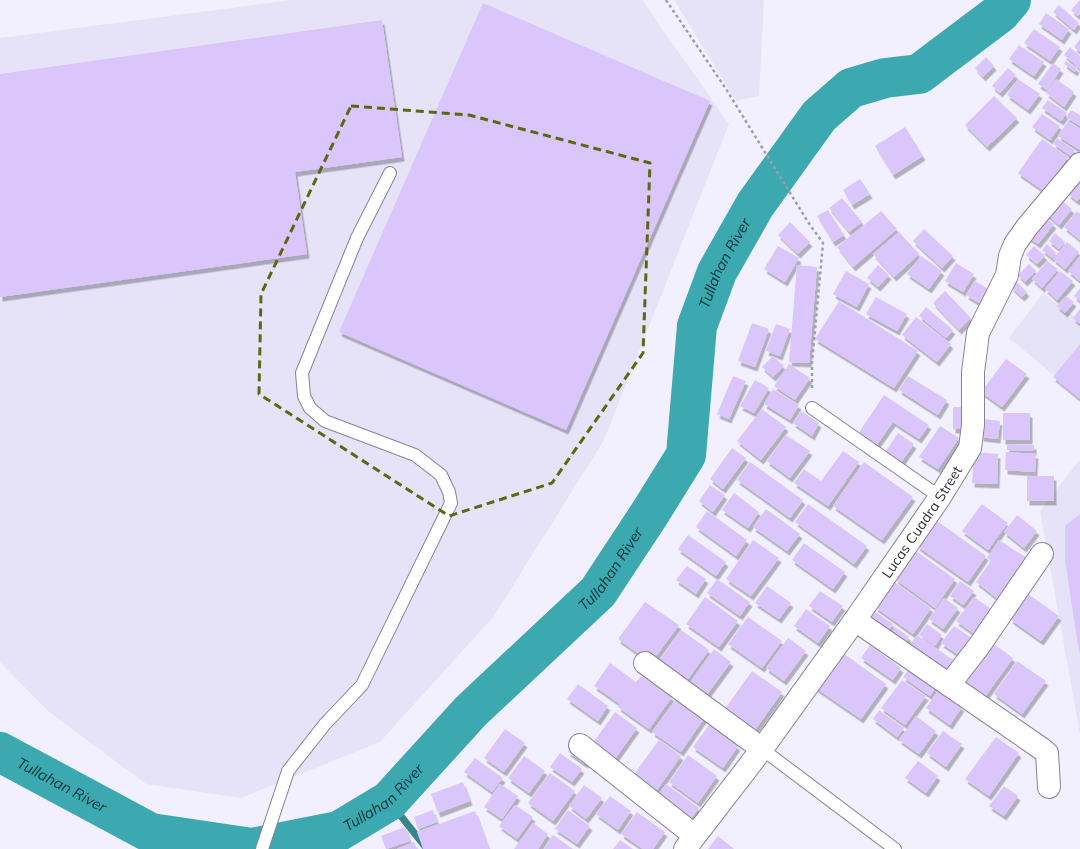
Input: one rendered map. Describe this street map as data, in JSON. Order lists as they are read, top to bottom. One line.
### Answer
{"streets":{"street":["Lucas Cuadra Street"]},"water":["Tullahan River"]}
